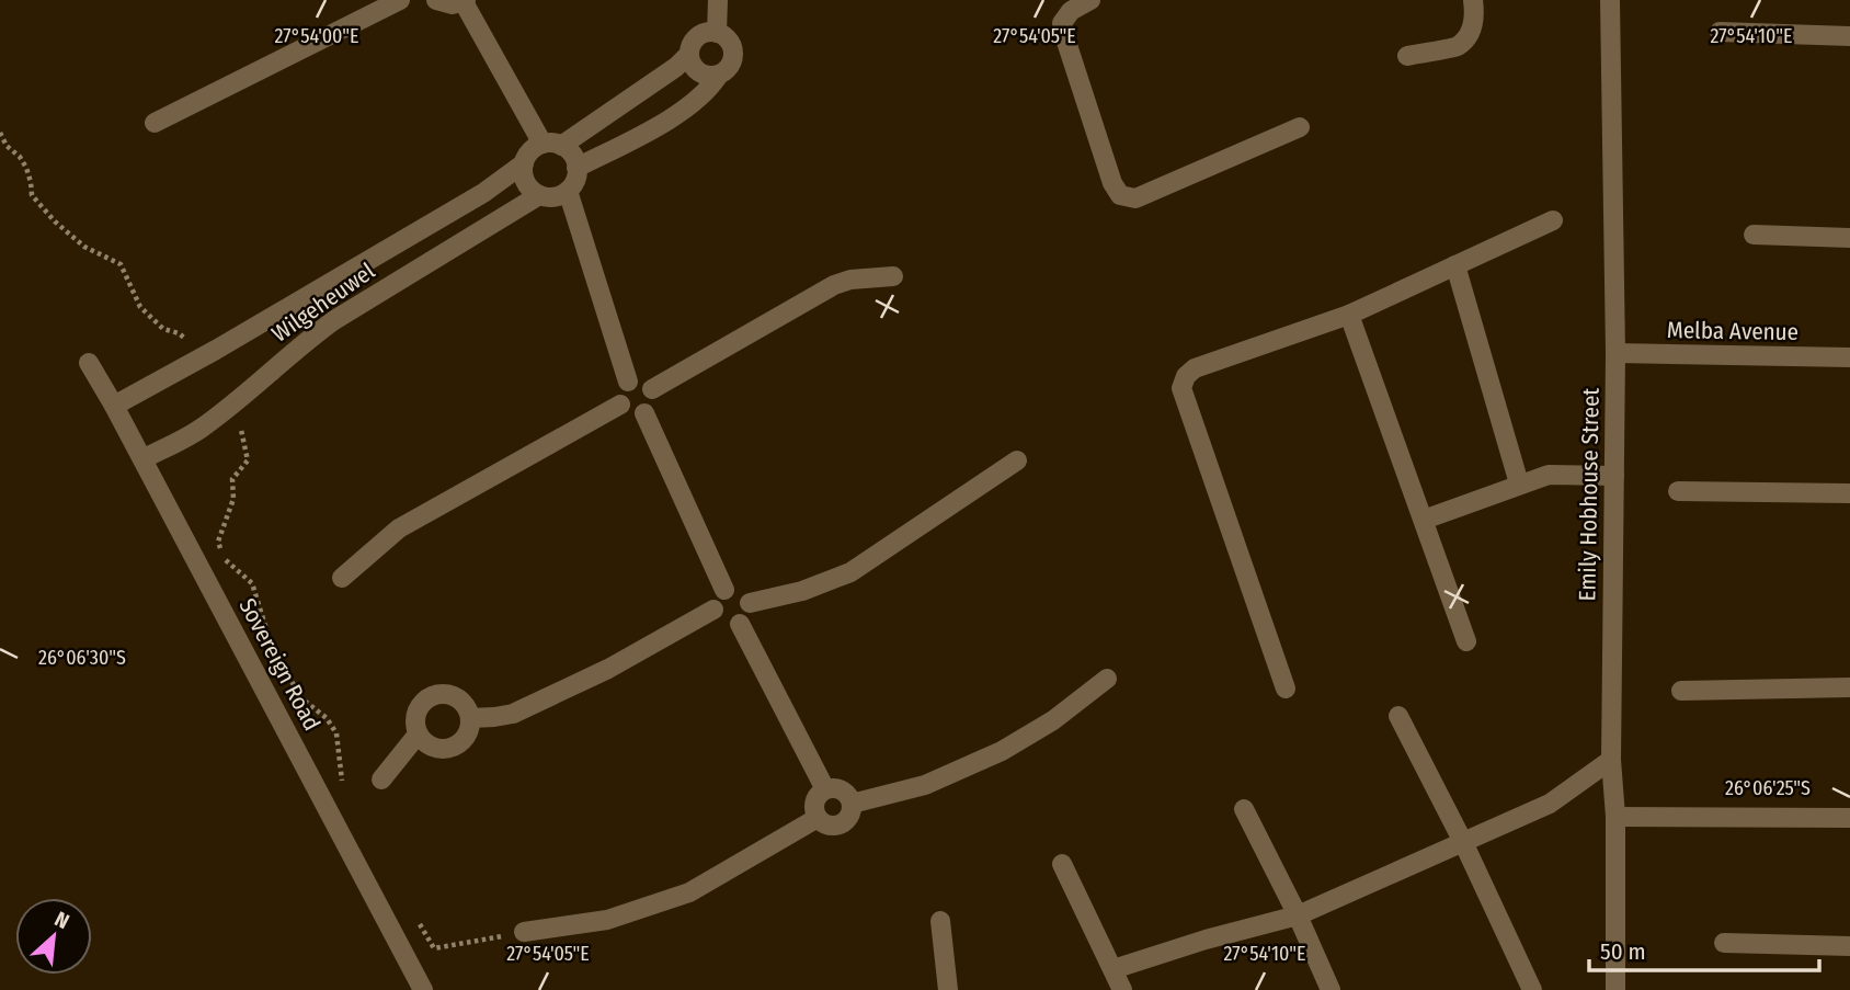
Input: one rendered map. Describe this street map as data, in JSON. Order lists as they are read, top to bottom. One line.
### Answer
{"streets":{"street":["Wilgeheuwel","Melba Avenue","Emily Hobhouse Street","Sovereign Road"]},"crossings":[["Wilgeheuwel","Sovereign Road"],["Melba Avenue","Emily Hobhouse Street"]],"scale_bar":"50 m","north":"top right","coordinates":["27°54'00\"E","27°54'05\"E","27°54'10\"E","26°06'30\"S","26°06'25\"S"]}
